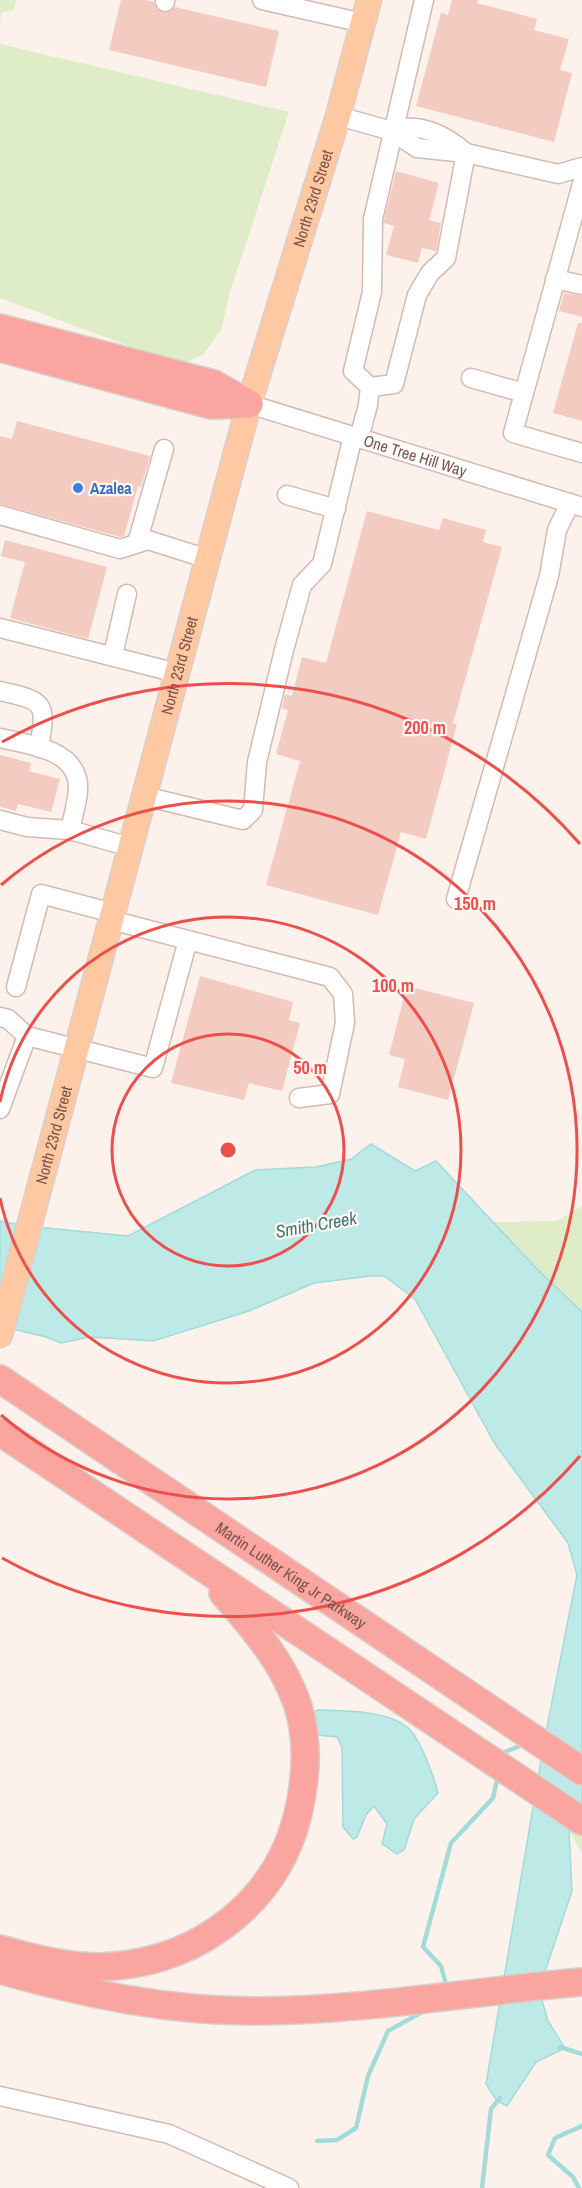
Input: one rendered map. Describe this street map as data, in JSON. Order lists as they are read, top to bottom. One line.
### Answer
{"streets":{"highway":["Martin Luther King Jr Parkway"],"main road":["North 23rd Street"],"street":["One Tree Hill Way"]},"crossings":[["North 23rd Street","One Tree Hill Way"]],"water":["Smith Creek"],"places":["Azalea"],"rings":["200 m","150 m","100 m","50 m"]}
